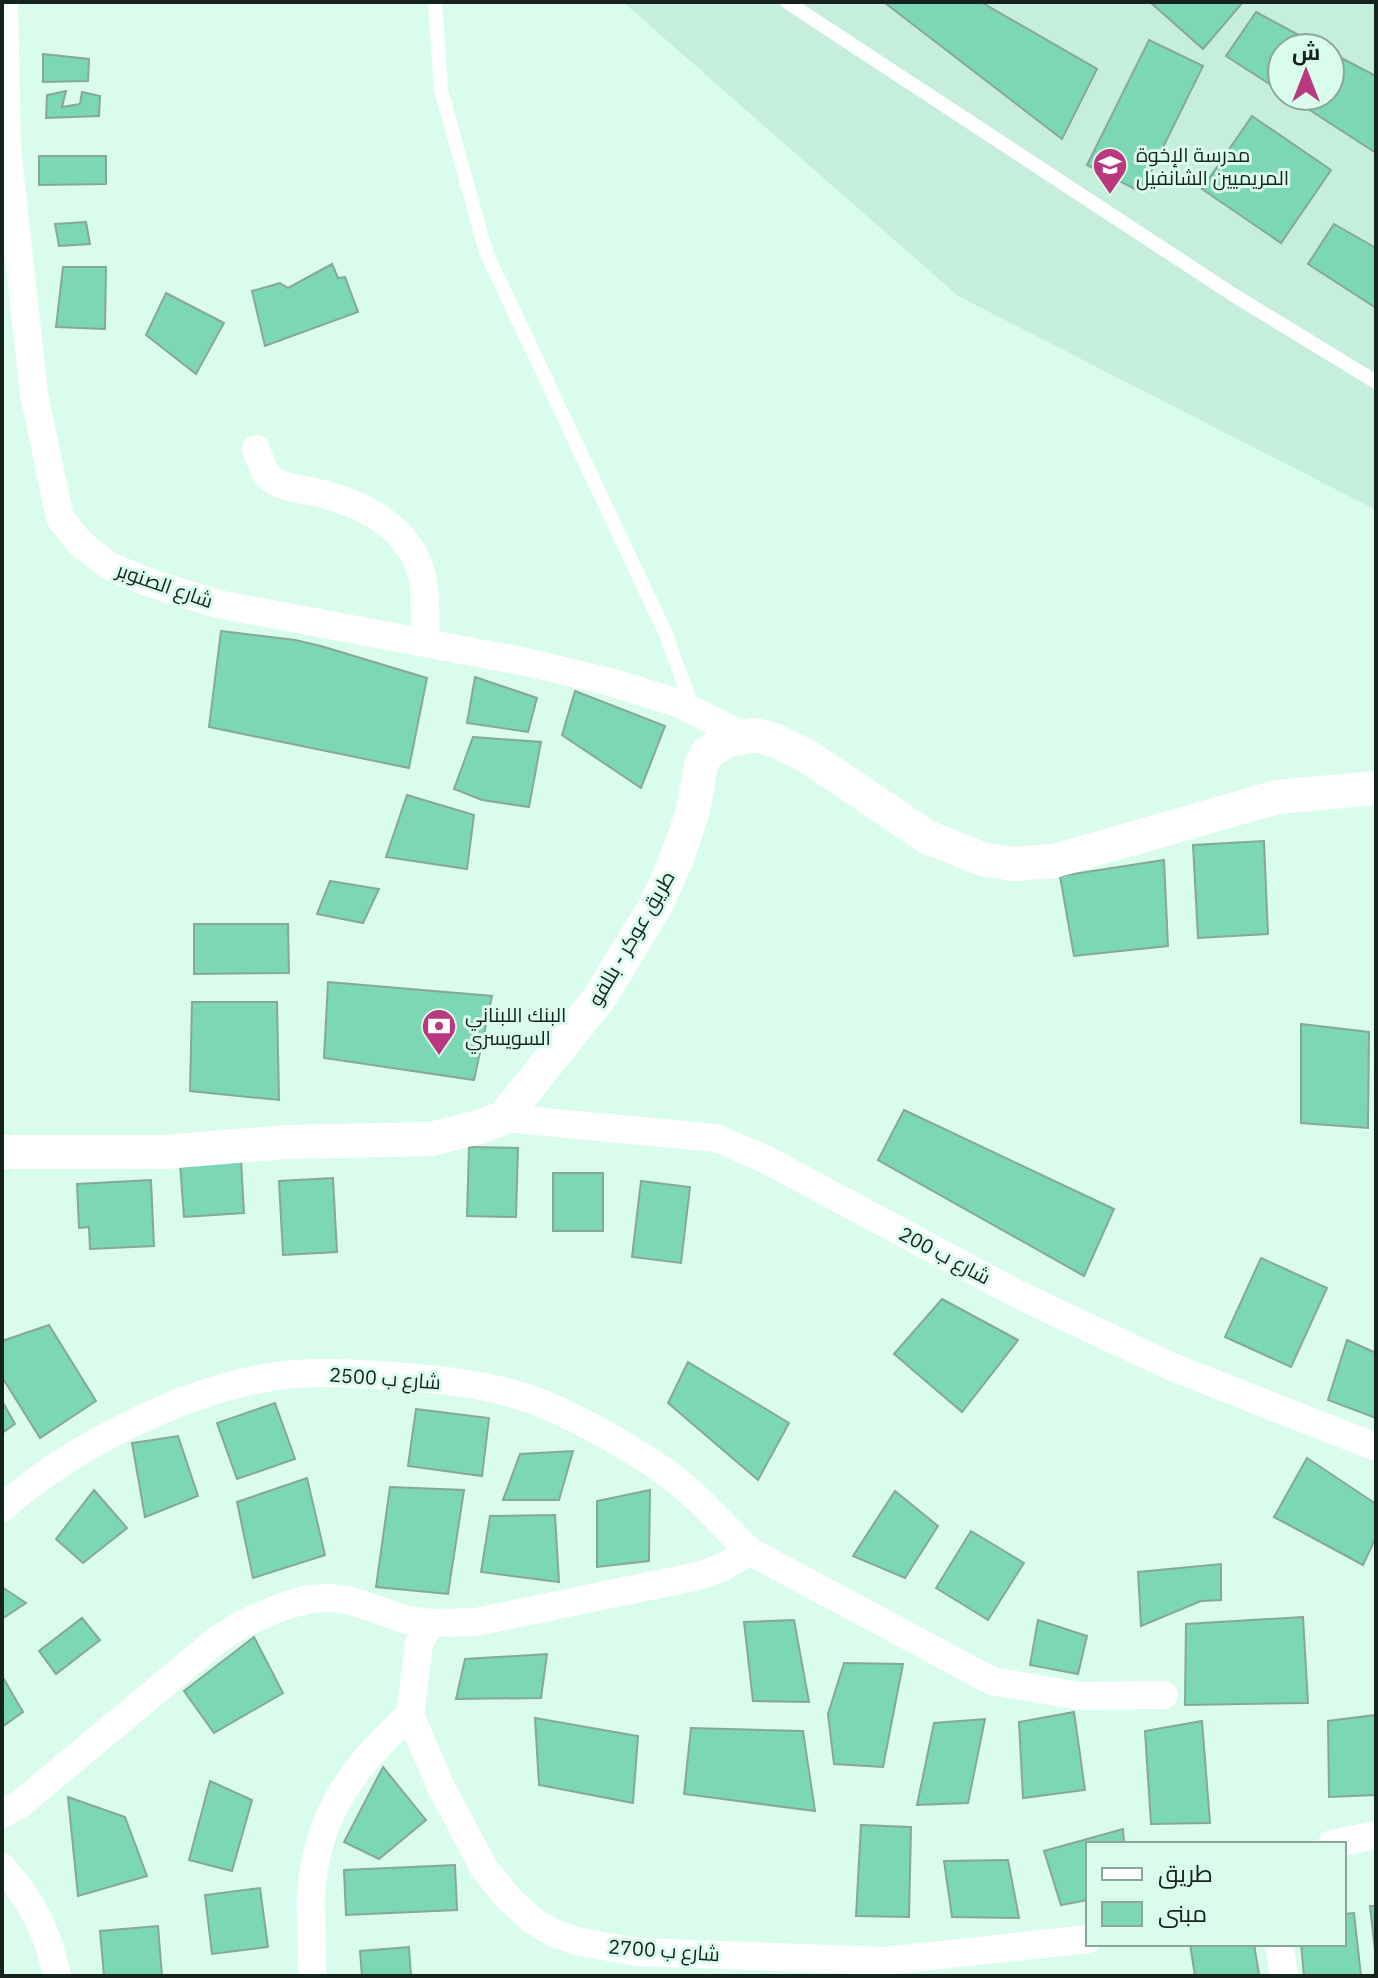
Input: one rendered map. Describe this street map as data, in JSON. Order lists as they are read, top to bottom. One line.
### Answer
{"streets":{"street":["شارع الصنوبر","طريق عوكر - بللفو","شارع ب 200","شارع ب 2500","شارع ب 2700"]},"crossings":[["شارع الصنوبر","طريق عوكر - بللفو"],["طريق عوكر - بللفو","شارع ب 200"]],"places":{"school or university":["مدرسة الإخوة المريميين الشانفيل"],"bank":["البنك اللبناني السويسري"]},"legend":["طريق","مبنى"],"north":"top"}
